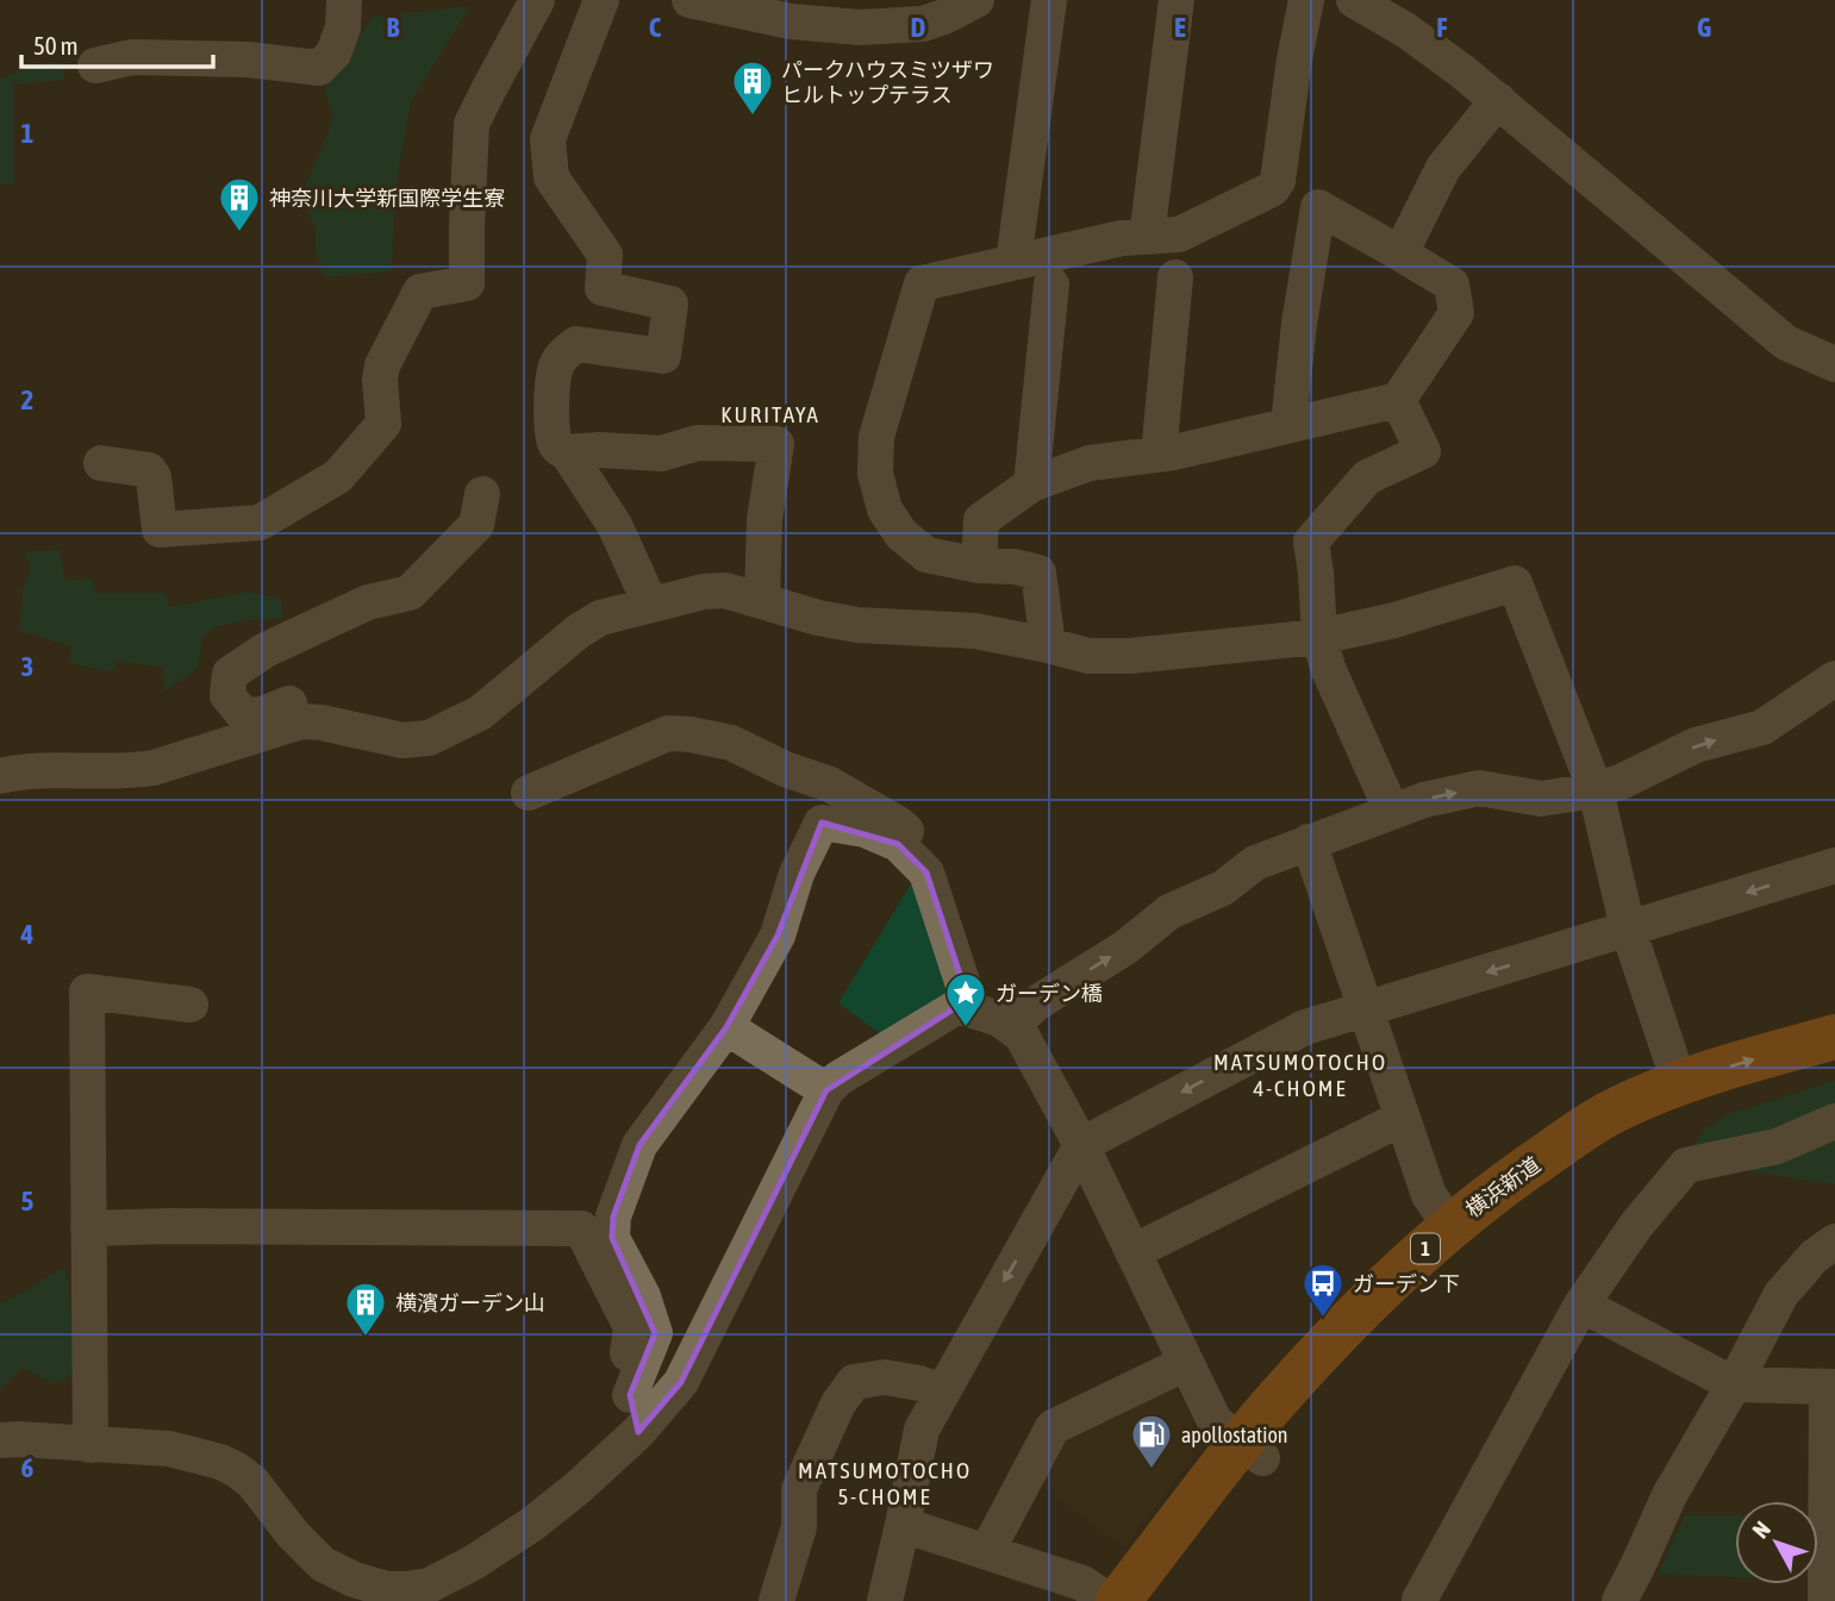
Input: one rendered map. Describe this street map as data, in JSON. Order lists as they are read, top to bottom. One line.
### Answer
{"streets":{"highway":["横浜新道","1"]},"districts":["KURITAYA","MATSUMOTOCHO 4-CHOME","MATSUMOTOCHO 5-CHOME"],"places":{"building":["パークハウスミツザワ ヒルトップテラス","神奈川大学新国際学生寮","横濱ガーデン山"],"place":["ガーデン橋"],"bus stop":["ガーデン下"],"fuel station":["apollostation"]},"scale_bar":"50 m","north":"top left","grid":{"columns":["B","C","D","E","F","G"],"rows":["1","2","3","4","5","6"]}}
